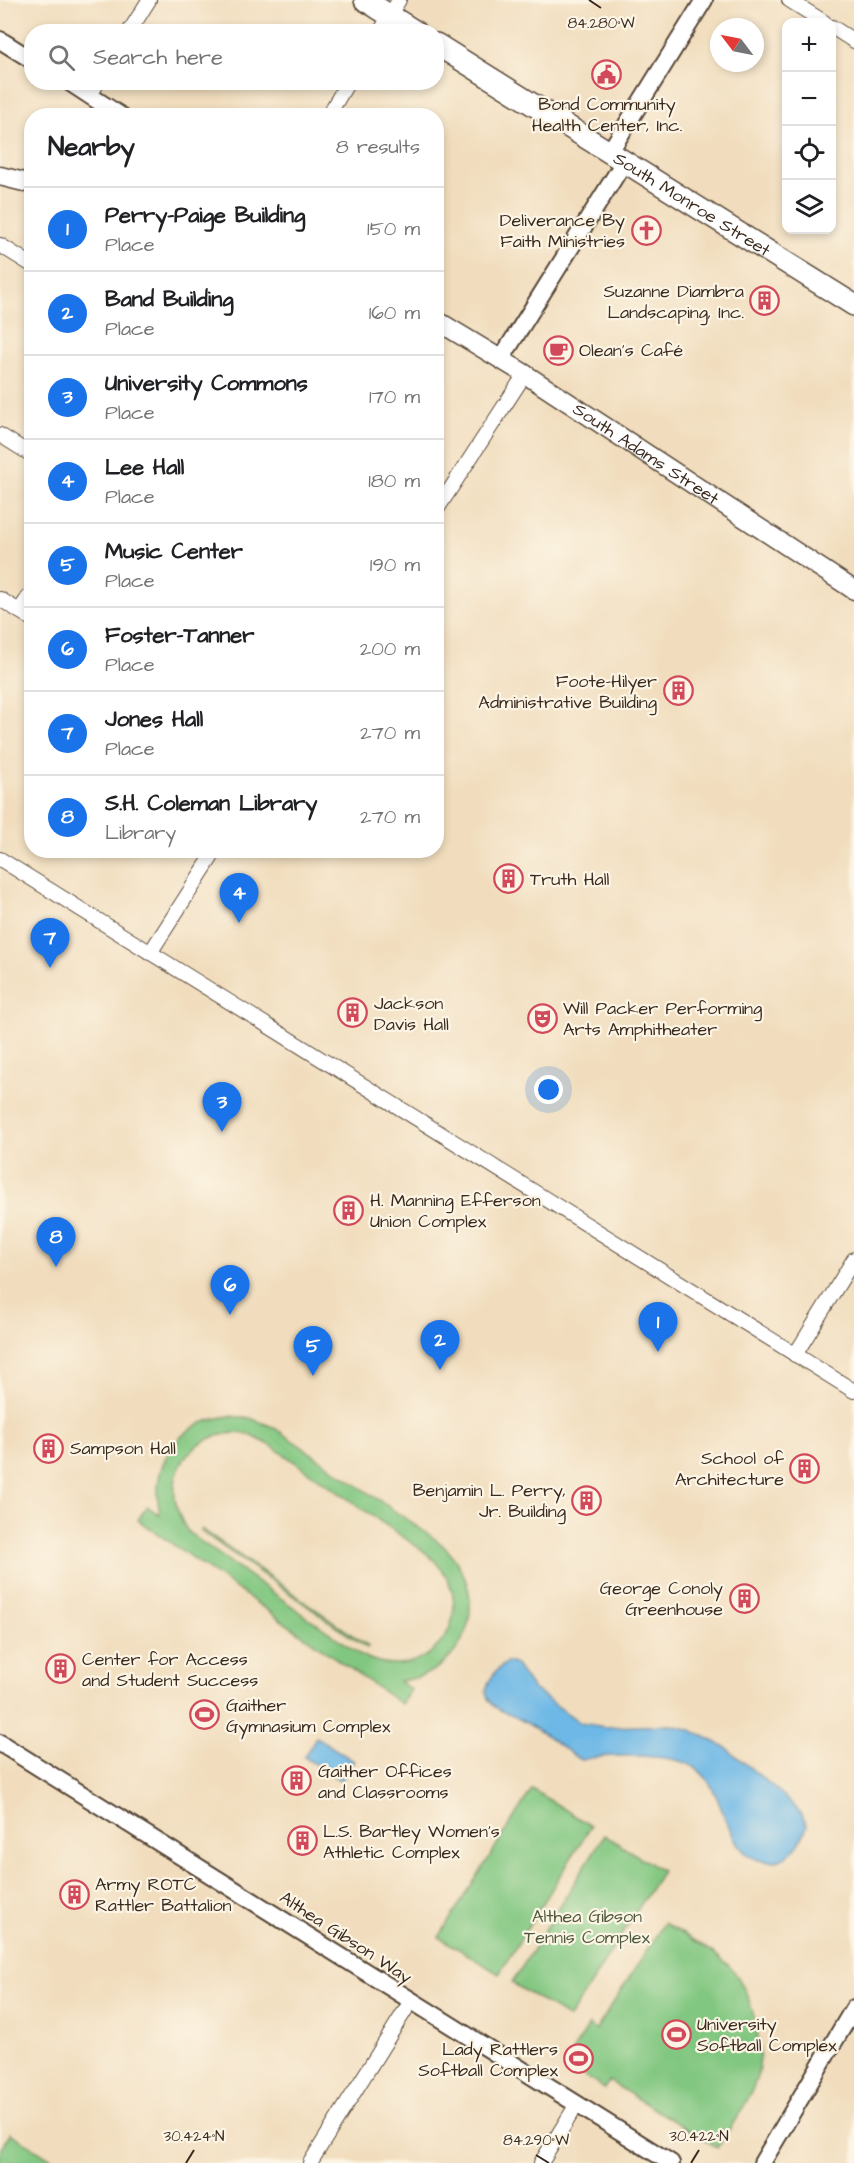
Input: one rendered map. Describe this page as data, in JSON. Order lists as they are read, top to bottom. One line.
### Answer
{"streets":{"main road":["South Monroe Street","South Adams Street"],"street":["Althea Gibson Way"]},"parks":["Althea Gibson Tennis Complex"],"places":{"public building":["Bond Community Health Center, Inc."],"church":["Deliverance By Faith Ministries"],"building":["Suzanne Diambra Landscaping, Inc.","Foote-Hilyer Administrative Building","Truth Hall","Jackson Davis Hall","H. Manning Efferson Union Complex","Sampson Hall","School of Architecture","Benjamin L. Perry, Jr. Building","George Conoly Greenhouse","Center for Access and Student Success","Gaither Offices and Classrooms","L.S. Bartley Women's Athletic Complex","Army ROTC Rattler Battalion"],"cafe":["Olean's Café"],"theatre":["Will Packer Performing Arts Amphitheater"],"sports":["Gaither Gymnasium Complex","University Softball Complex","Lady Rattlers Softball Complex"]},"north":"top left","page":{"map_buttons":["+","−"],"search":"Search here","heading":["Nearby","8 results"],"list":[{"mark":"1","name":"Perry-Paige Building","note":"Place","value":"150 m"},{"mark":"2","name":"Band Building","note":"Place","value":"160 m"},{"mark":"3","name":"University Commons","note":"Place","value":"170 m"},{"mark":"4","name":"Lee Hall","note":"Place","value":"180 m"},{"mark":"5","name":"Music Center","note":"Place","value":"190 m"},{"mark":"6","name":"Foster-Tanner","note":"Place","value":"200 m"},{"mark":"7","name":"Jones Hall","note":"Place","value":"270 m"},{"mark":"8","name":"S.H. Coleman Library","note":"Library","value":"270 m"}],"pins":["4","7","3","8","6","1","2","5"]},"coordinates":["84.280°W","30.424°N","30.422°N","84.290°W"]}
